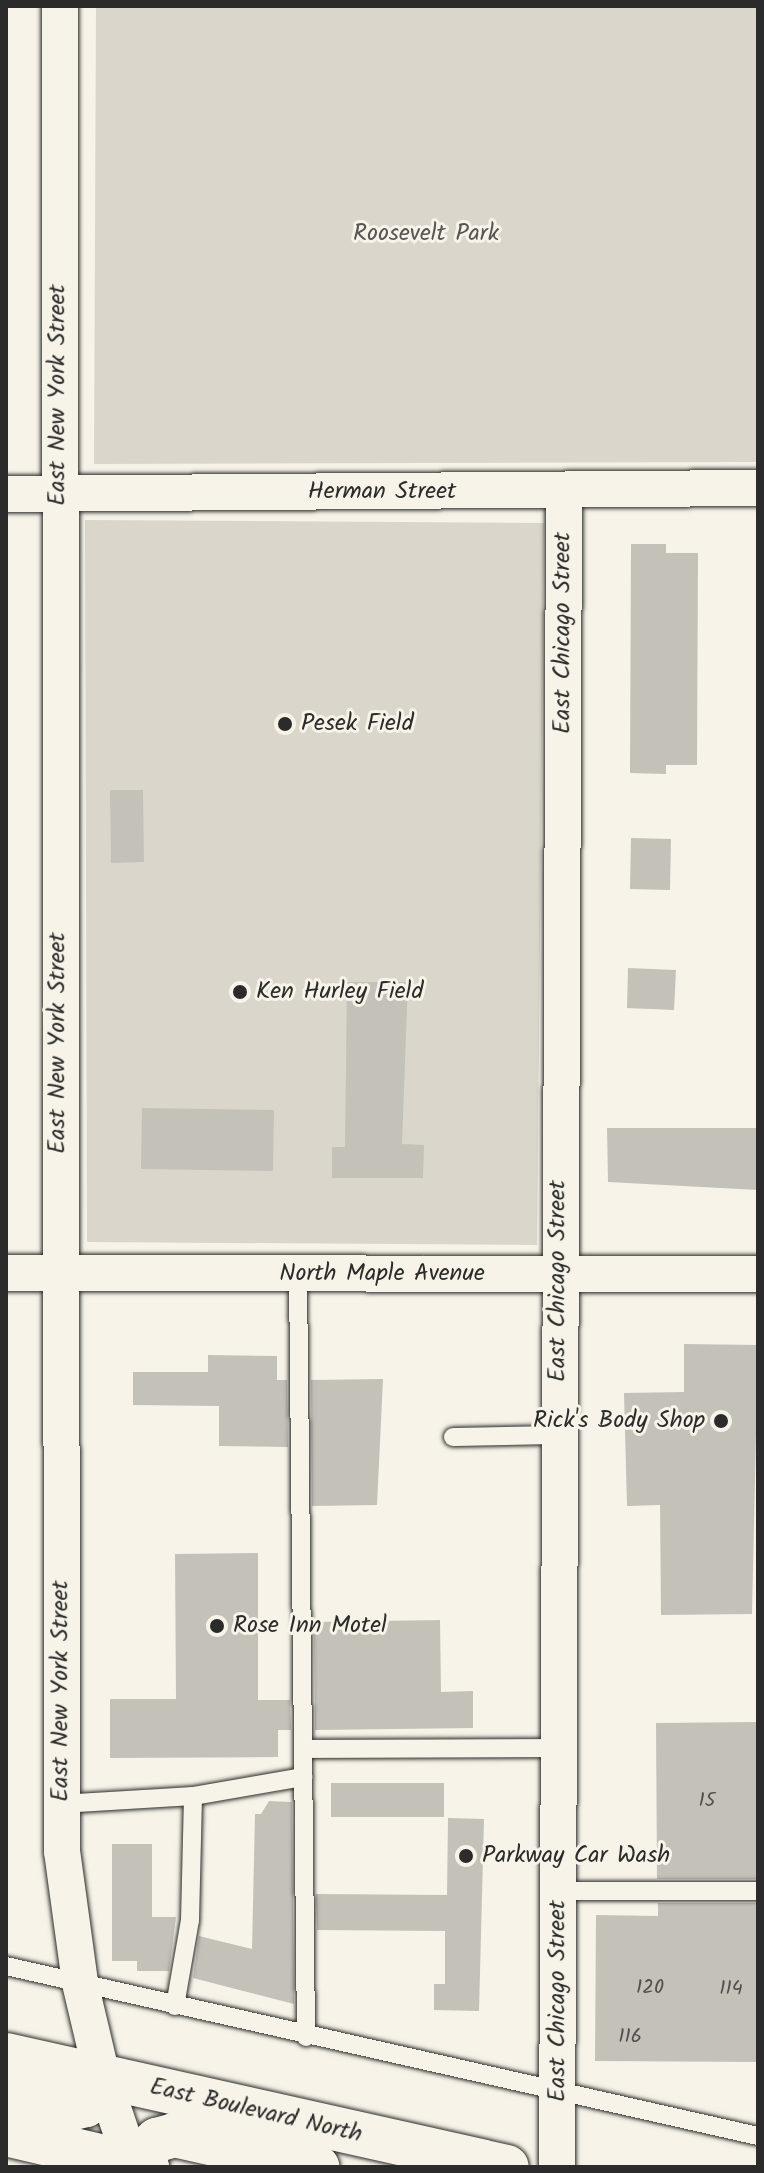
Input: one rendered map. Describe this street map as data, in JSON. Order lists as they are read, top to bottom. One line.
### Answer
{"streets":{"main road":["East Boulevard North"],"street":["East New York Street","Herman Street","East Chicago Street","North Maple Avenue"]},"crossings":[["East New York Street","Herman Street"],["East New York Street","North Maple Avenue"],["East New York Street","East Boulevard North"],["Herman Street","East Chicago Street"],["East Chicago Street","North Maple Avenue"]],"parks":["Roosevelt Park"],"places":["Pesek Field","Ken Hurley Field","Rick's Body Shop","Rose Inn Motel","Parkway Car Wash"],"house_numbers":["15","120","114","116"]}
